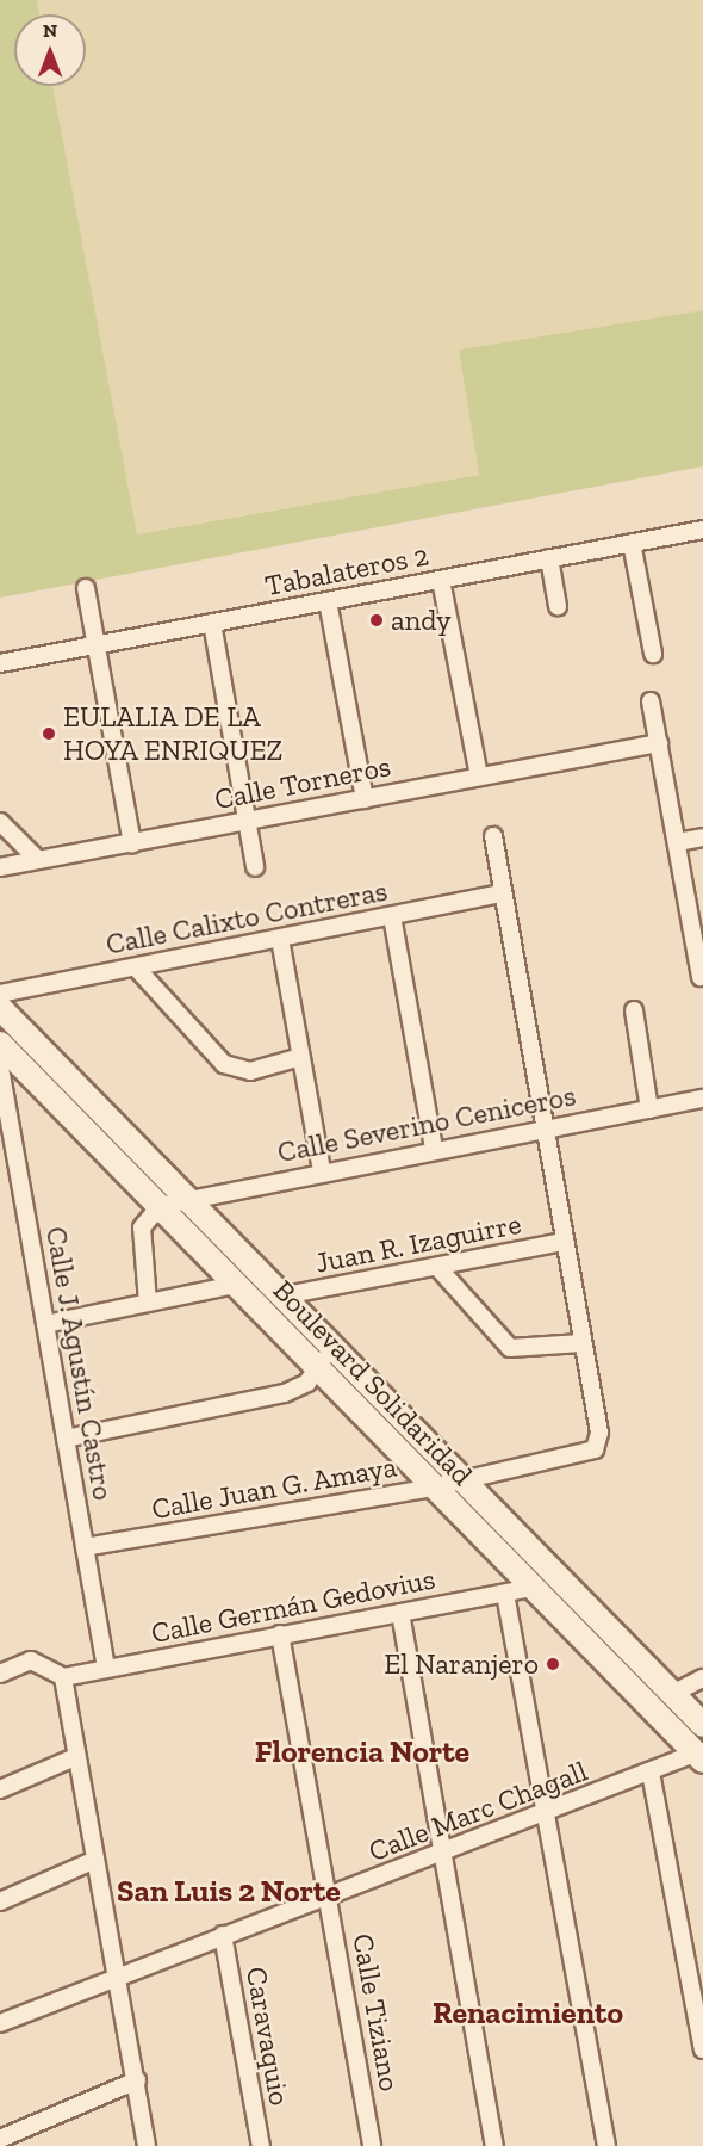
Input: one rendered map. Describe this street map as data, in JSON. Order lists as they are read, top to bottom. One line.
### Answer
{"streets":{"main road":["Boulevard Solidaridad"],"street":["Tabalateros 2","Calle Torneros","Calle Calixto Contreras","Calle Severino Ceniceros","Juan R. Izaguirre","Calle J. Agustín Castro","Calle Juan G. Amaya","Calle Germán Gedovius","Calle Marc Chagall","Calle Tiziano","Caravaquio"]},"crossings":[["Calle Severino Ceniceros","Boulevard Solidaridad"],["Juan R. Izaguirre","Boulevard Solidaridad"],["Calle J. Agustín Castro","Calle Juan G. Amaya"],["Calle J. Agustín Castro","Calle Germán Gedovius"],["Boulevard Solidaridad","Calle Juan G. Amaya"],["Boulevard Solidaridad","Calle Germán Gedovius"],["Boulevard Solidaridad","Calle Marc Chagall"],["Calle Germán Gedovius","Calle Tiziano"],["Calle Marc Chagall","Calle Tiziano"],["Calle Marc Chagall","Caravaquio"]],"districts":["Florencia Norte","San Luis 2 Norte","Renacimiento"],"places":["andy","EULALIA DE LA HOYA ENRIQUEZ","El Naranjero"],"north":"top"}
